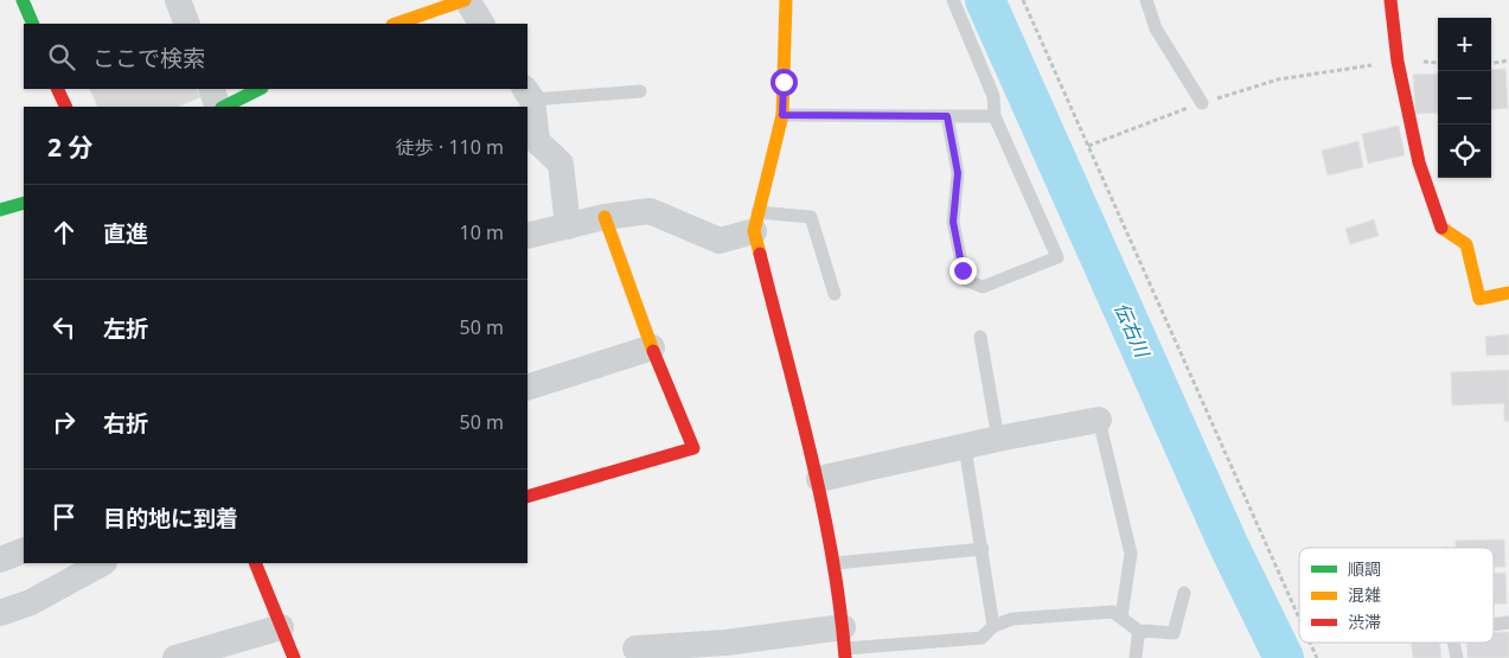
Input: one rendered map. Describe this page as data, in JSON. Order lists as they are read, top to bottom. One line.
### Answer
{"water":["伝右川"],"legend":["順調","混雑","渋滞"],"page":{"map_buttons":["+","−"],"search":"ここで検索","heading":["2 分","徒歩 · 110 m"],"list":[["直進","10 m"],["左折","50 m"],["右折","50 m"],"目的地に到着"]}}
